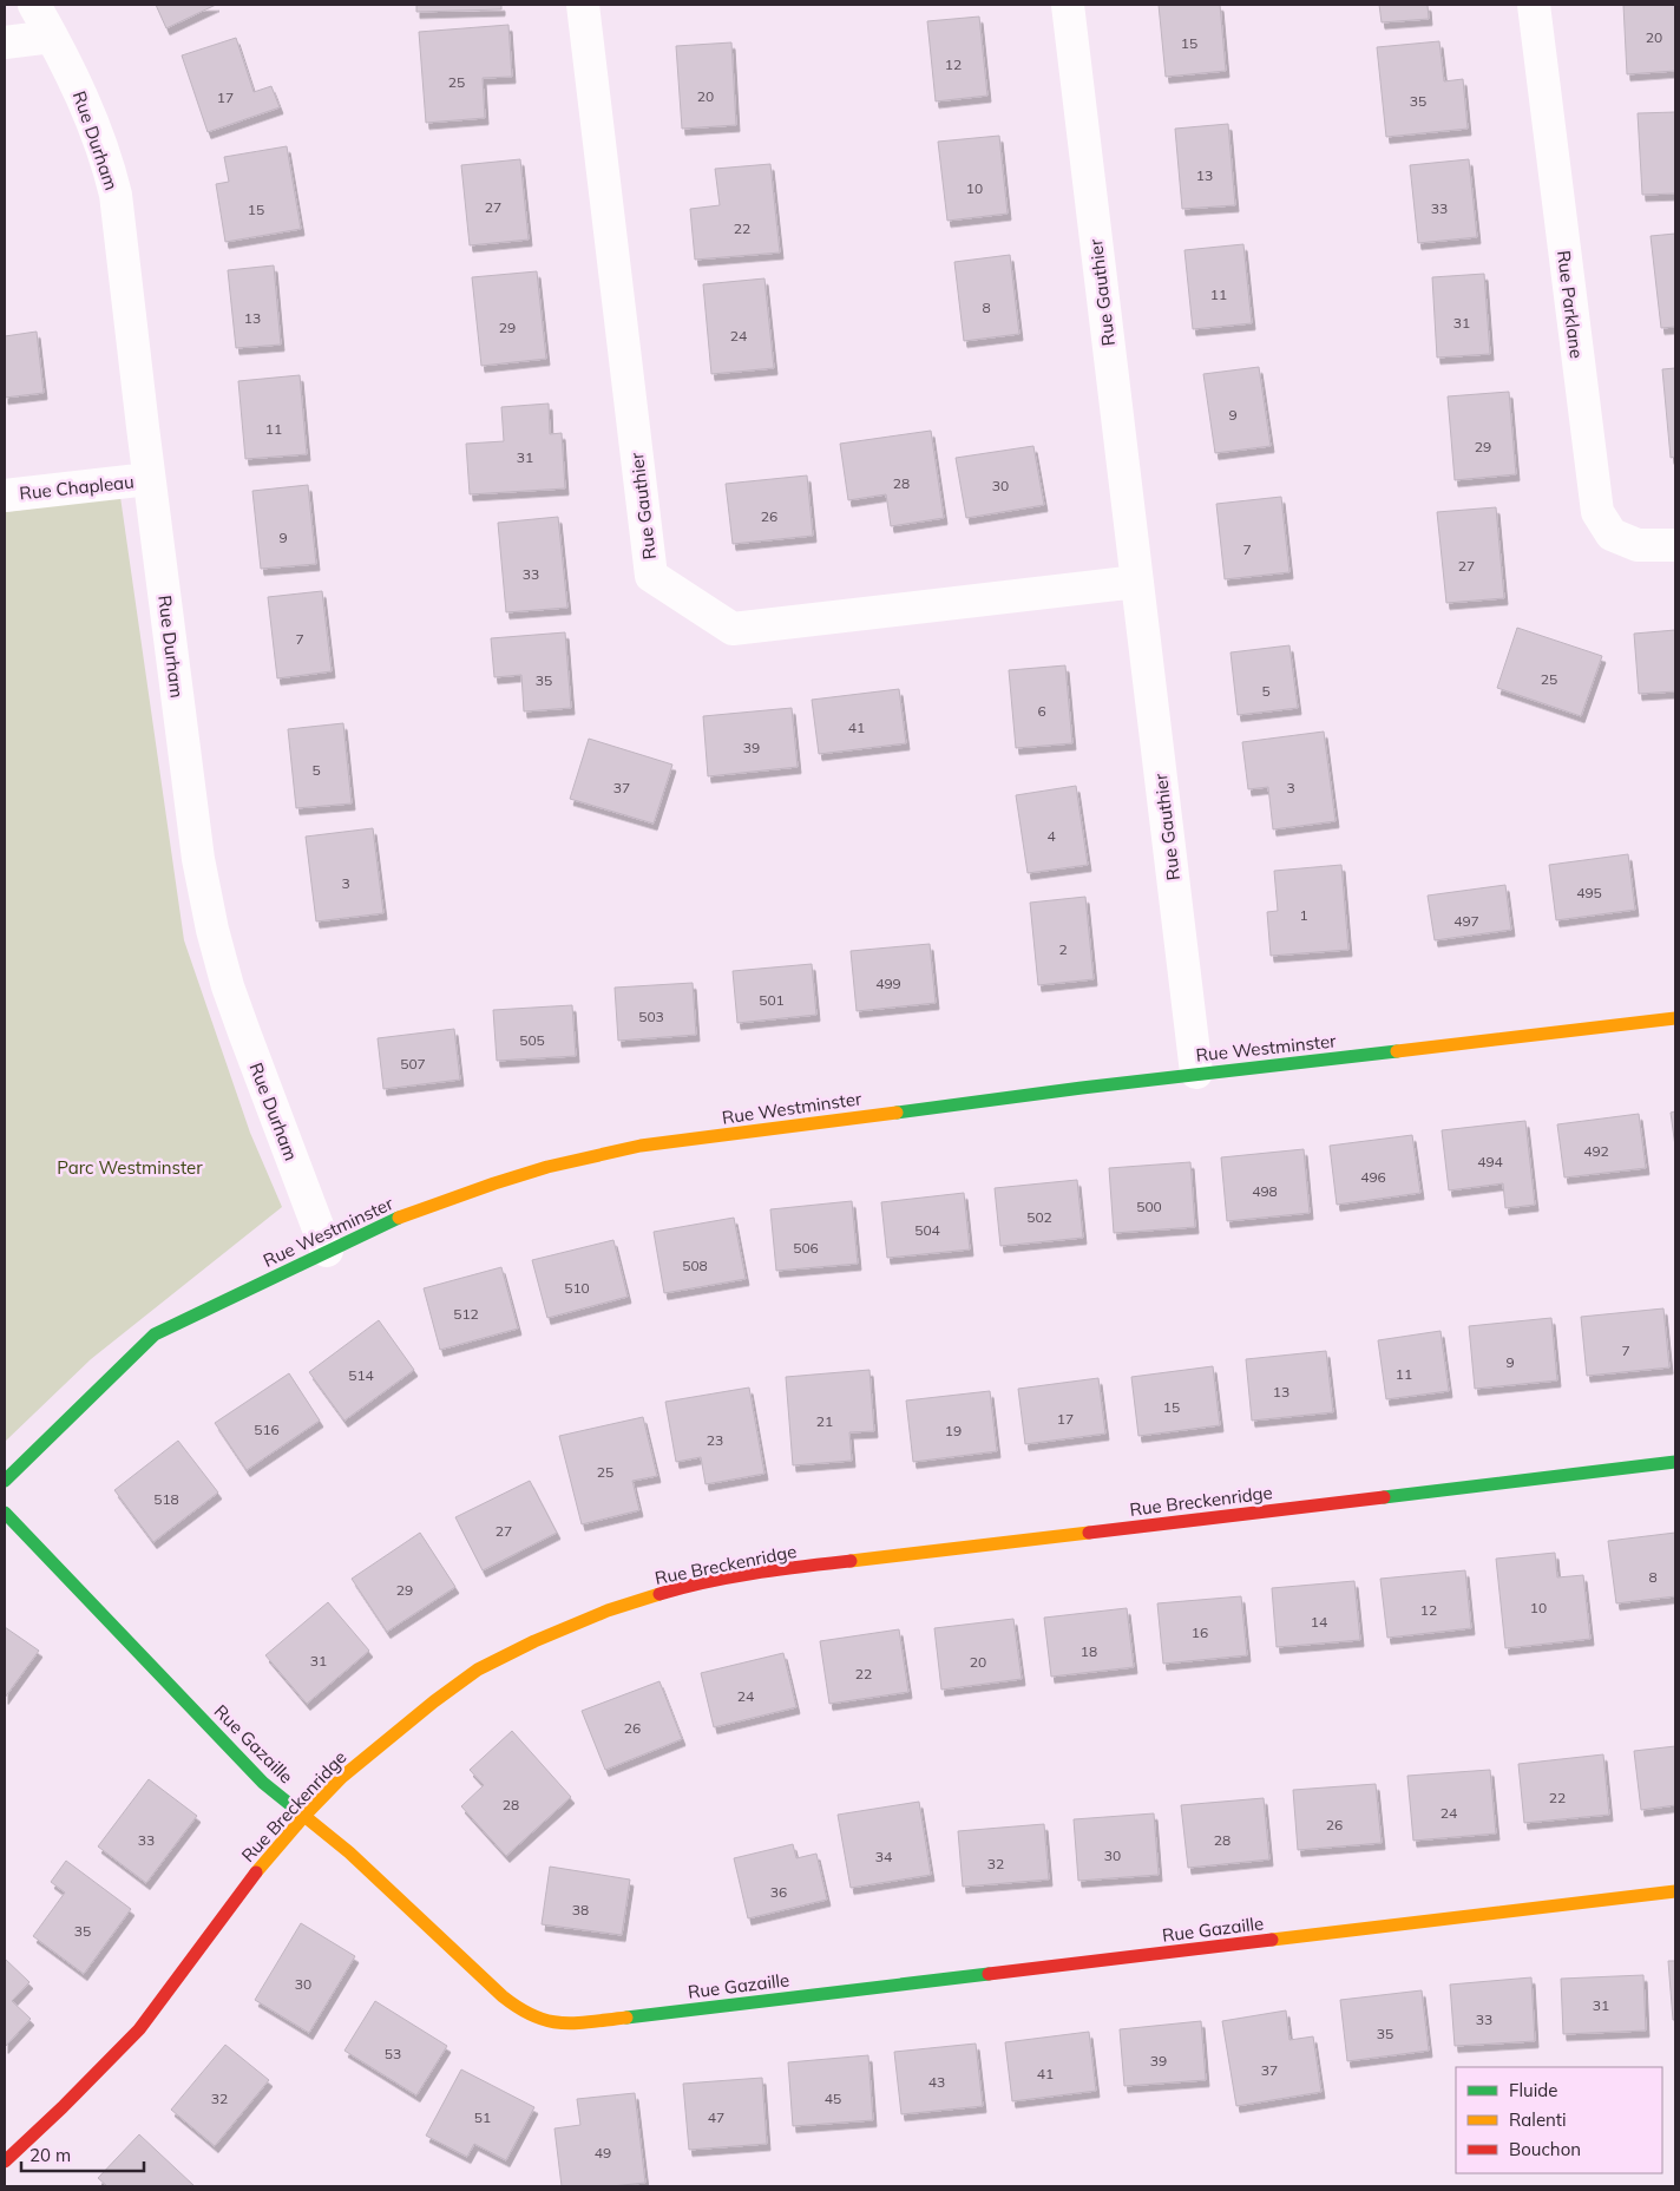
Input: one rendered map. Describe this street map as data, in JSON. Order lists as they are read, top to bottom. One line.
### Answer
{"streets":{"street":["Rue Durham","Rue Gauthier","Rue Parklane","Rue Chapleau","Rue Westminster","Rue Breckenridge","Rue Gazaille"]},"crossings":[["Rue Durham","Rue Chapleau"],["Rue Durham","Rue Westminster"],["Rue Gauthier","Rue Westminster"],["Rue Breckenridge","Rue Gazaille"]],"parks":["Parc Westminster"],"house_numbers":["20","15","12","25","20","17","35","13","10","27","33","15","22","11","8","13","31","29","24","9","11","29","31","28","30","26","9","7","27","33","7","25","35","5","6","41","39","5","37","3","4","3","495","1","497","2","499","501","503","505","507","492","494","496","498","500","502","504","506","508","510","512","7","9","11","514","13","15","17","21","516","19","23","25","518","27","8","29","10","12","14","16","18","31","20","22","24","26","22","28","24","26","33","28","30","34","32","36","38","35","30","31","33","35","53","39","37","41","43","32","45","51","47","49"],"legend":["Fluide","Ralenti","Bouchon"],"scale_bar":"20 m"}
